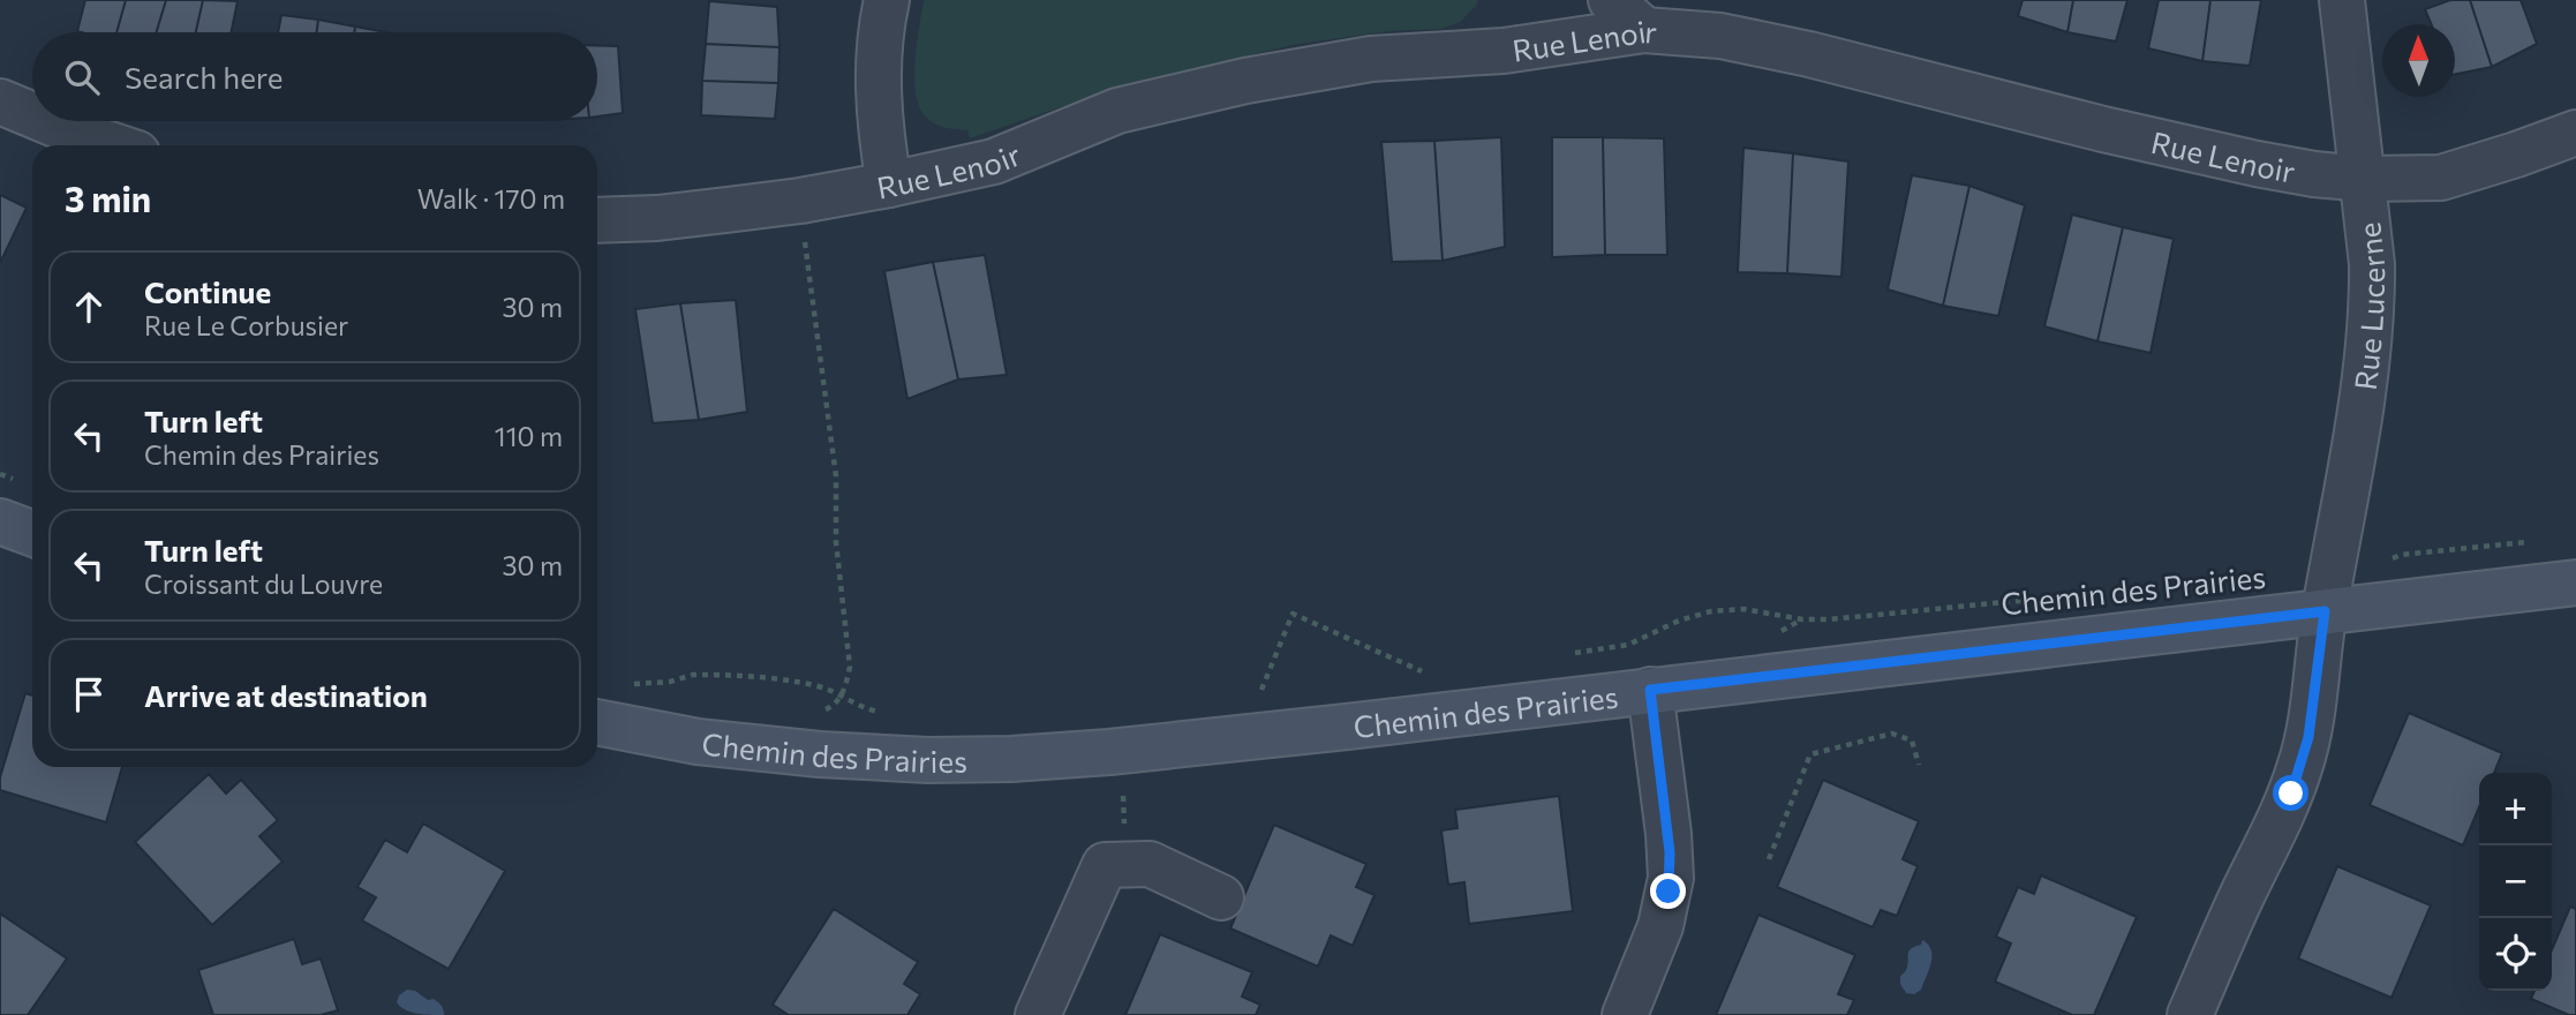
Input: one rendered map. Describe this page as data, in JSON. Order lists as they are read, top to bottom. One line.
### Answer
{"streets":{"street":["Rue Lenoir","Rue Lucerne","Chemin des Prairies"]},"crossings":[["Rue Lenoir","Rue Lucerne"],["Rue Lucerne","Chemin des Prairies"]],"north":"top","page":{"search":"Search here","heading":["3 min","Walk · 170 m"],"list":[["Continue","Rue Le Corbusier","30 m"],["Turn left","Chemin des Prairies","110 m"],["Turn left","Croissant du Louvre","30 m"],"Arrive at destination"],"map_buttons":["+","−"]}}
